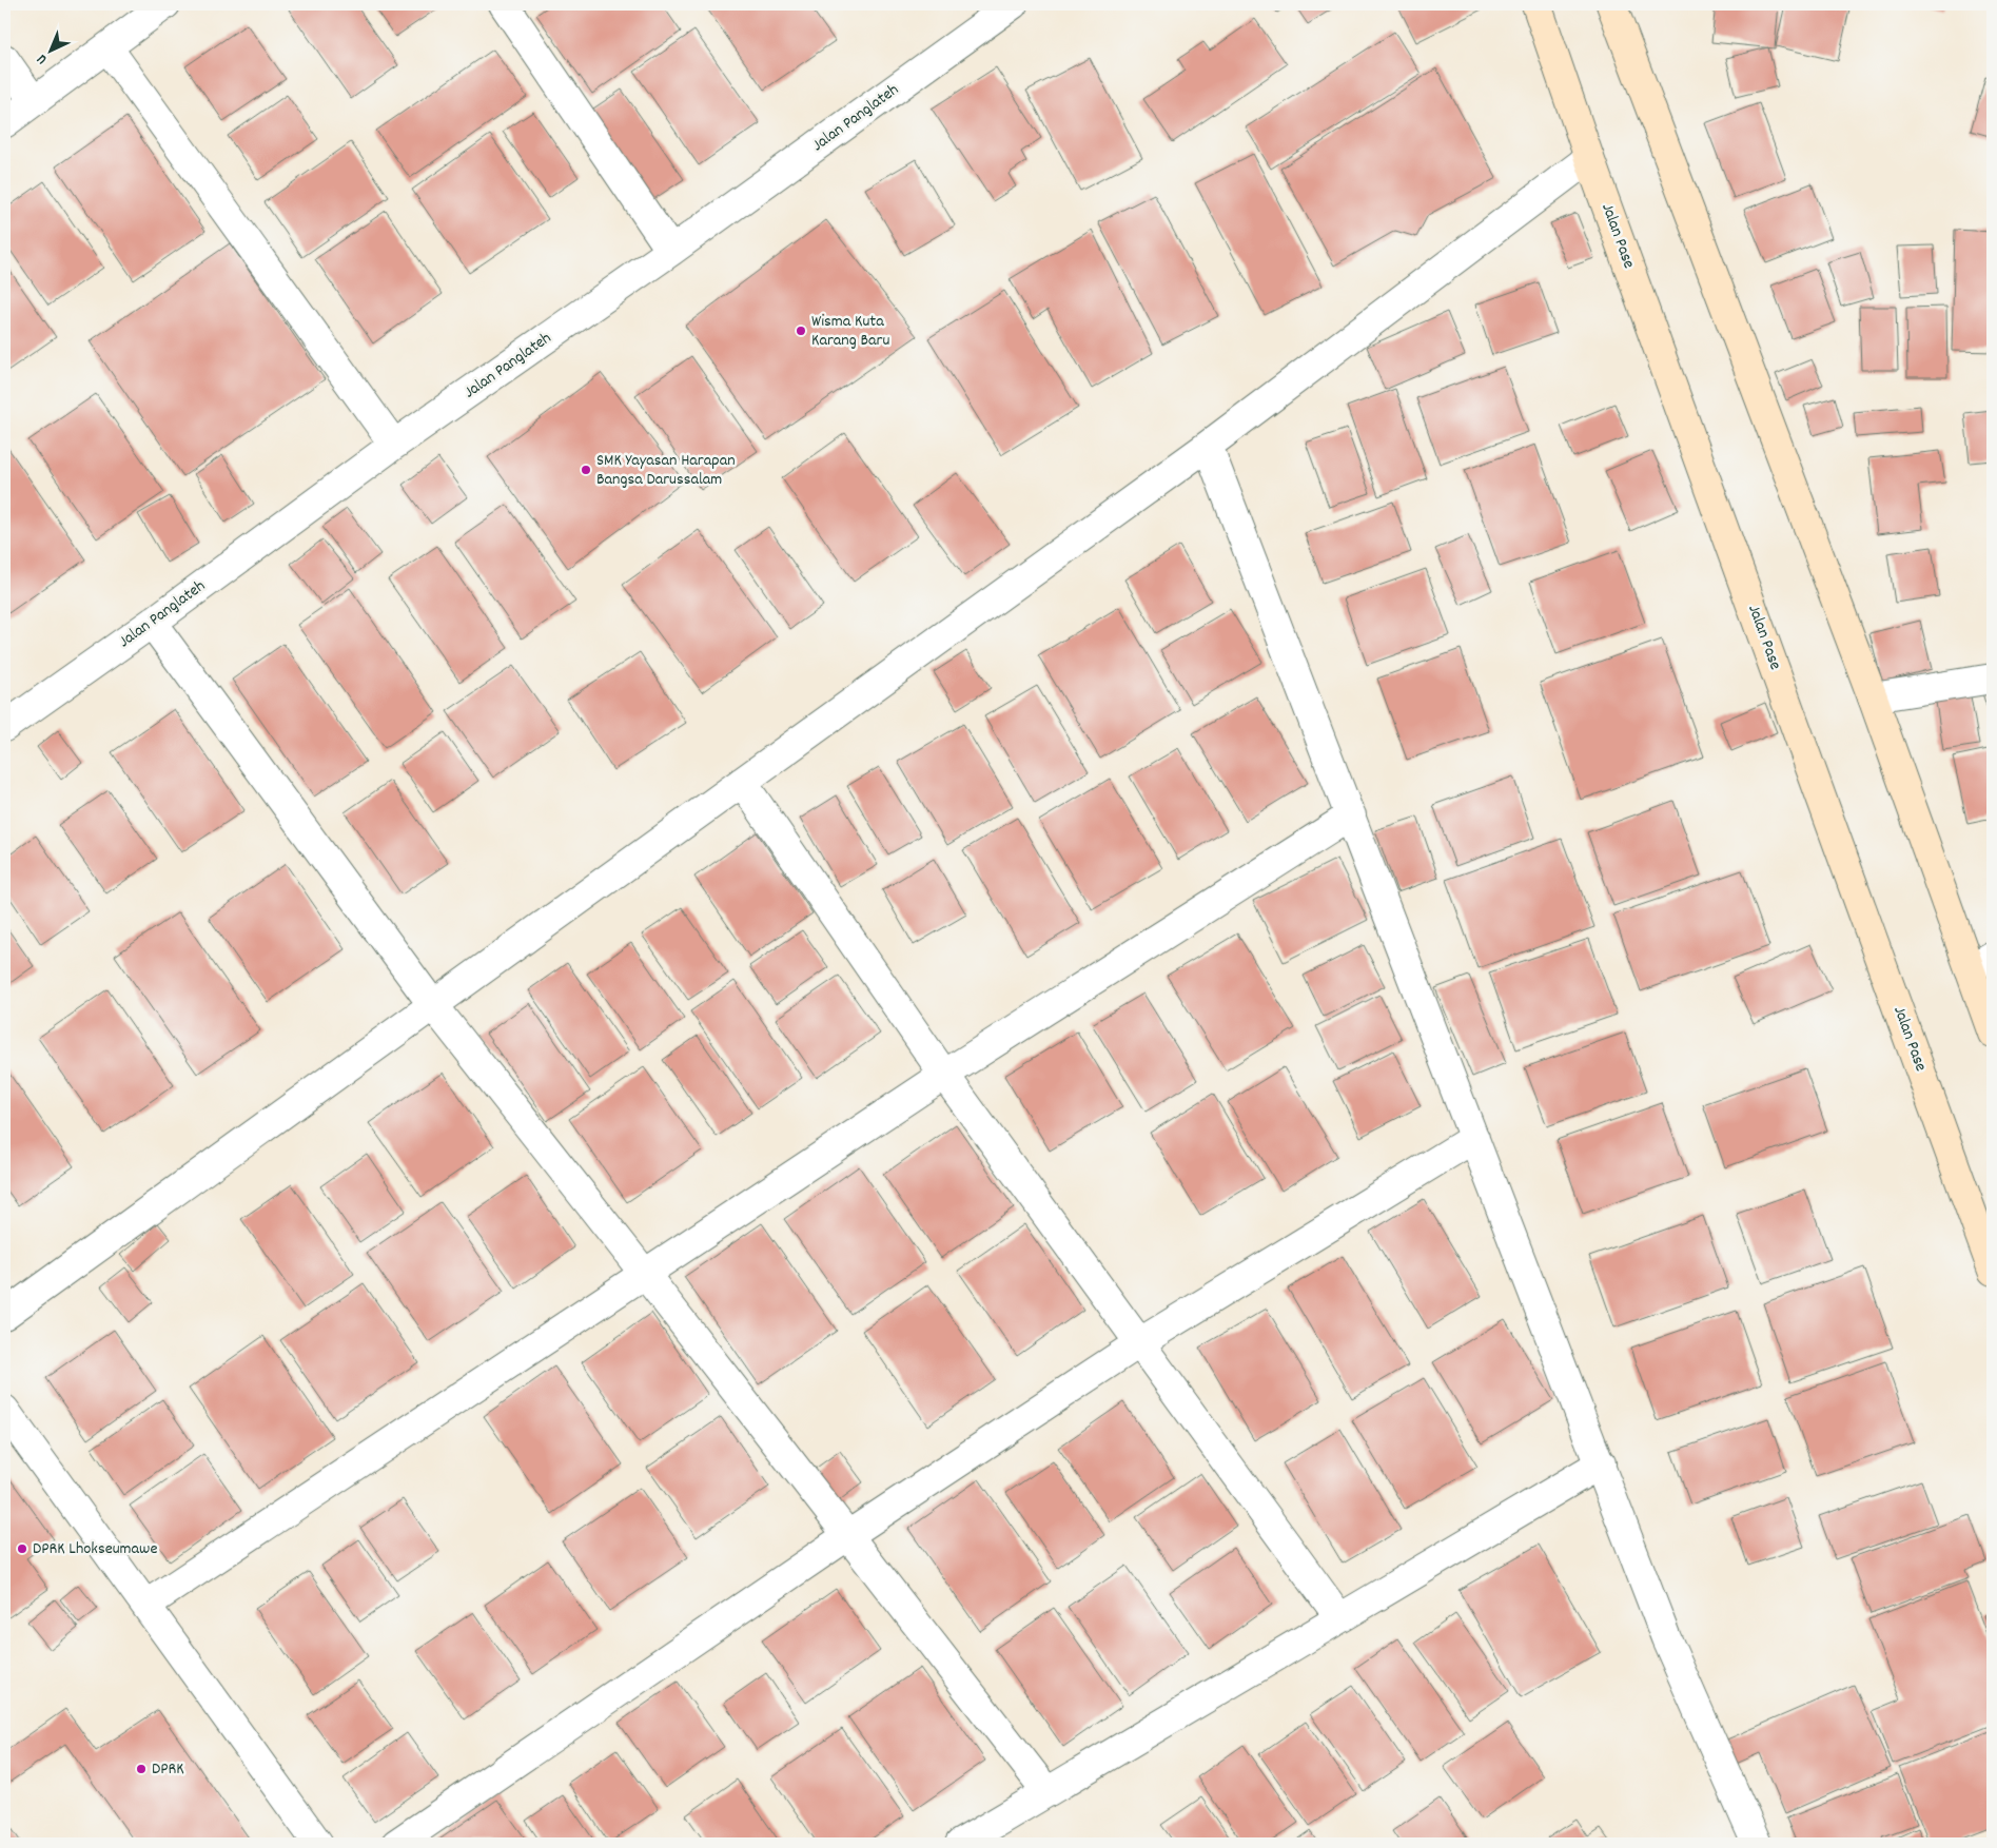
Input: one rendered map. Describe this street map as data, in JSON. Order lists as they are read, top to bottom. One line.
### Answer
{"streets":{"street":["Jalan Panglateh","Jalan Pase"]},"places":["Wisma Kuta Karang Baru","SMK Yayasan Harapan Bangsa Darussalam","DPRK Lhokseumawe","DPRK"],"north":"bottom left"}
